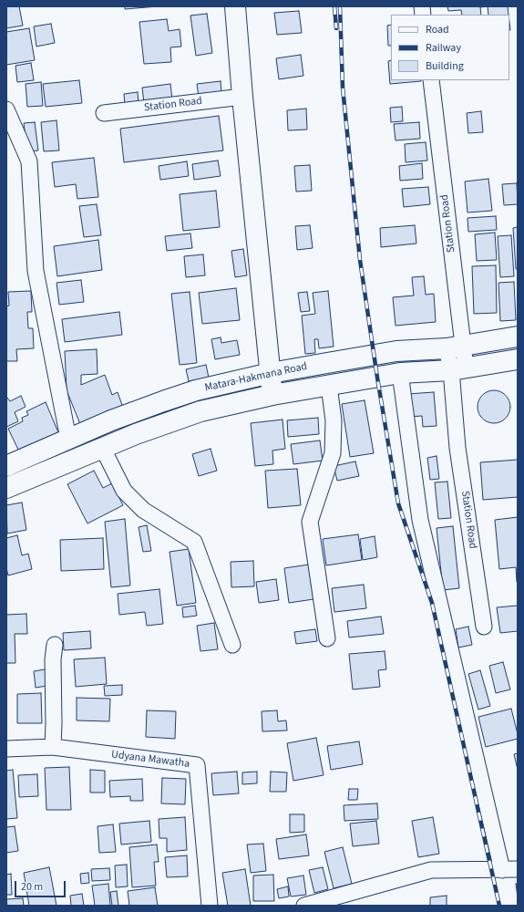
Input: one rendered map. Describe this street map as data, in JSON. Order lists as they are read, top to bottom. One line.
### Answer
{"streets":{"main road":["Matara-Hakmana Road"],"street":["Station Road","Udyana Mawatha"]},"crossings":[["Station Road","Matara-Hakmana Road"]],"legend":["Road","Railway","Building"],"scale_bar":"20 m"}
